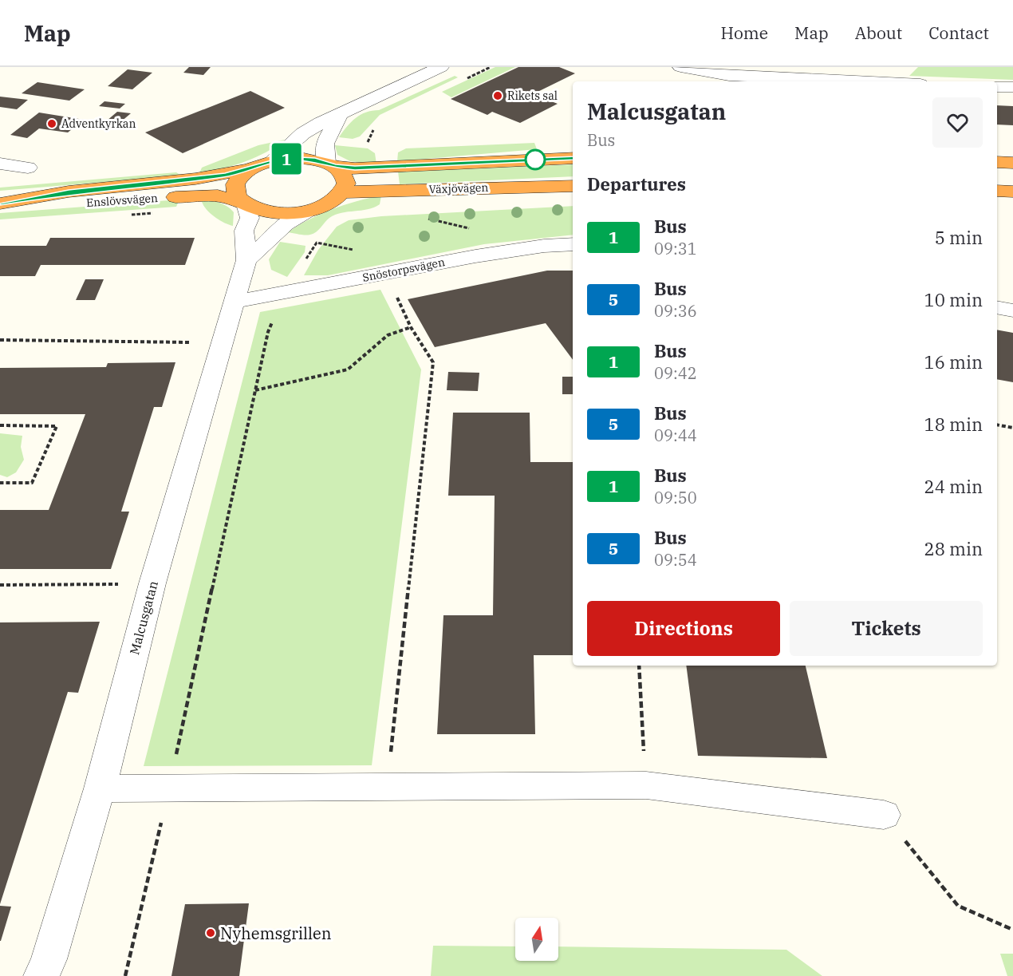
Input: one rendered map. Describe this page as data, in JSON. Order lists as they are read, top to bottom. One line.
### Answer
{"streets":{"highway":["Växjövägen","Enslövsvägen"],"street":["Snöstorpsvägen","Malcusgatan"]},"crossings":[["Växjövägen","Enslövsvägen"],["Växjövägen","Malcusgatan"],["Enslövsvägen","Malcusgatan"],["Snöstorpsvägen","Malcusgatan"]],"places":["Rikets sal","Adventkyrkan","Nyhemsgrillen"],"lines":["bus line 1"],"north":"top","page":{"header":"Map","nav":["Home","Map","About","Contact"],"on_map":"1","heading":[["Malcusgatan","Bus"],"Departures"],"list":[{"mark":"1","name":"Bus","note":"09:31","value":"5 min"},{"mark":"5","name":"Bus","note":"09:36","value":"10 min"},{"mark":"1","name":"Bus","note":"09:42","value":"16 min"},{"mark":"5","name":"Bus","note":"09:44","value":"18 min"},{"mark":"1","name":"Bus","note":"09:50","value":"24 min"},{"mark":"5","name":"Bus","note":"09:54","value":"28 min"}],"buttons":["Directions","Tickets"]}}
